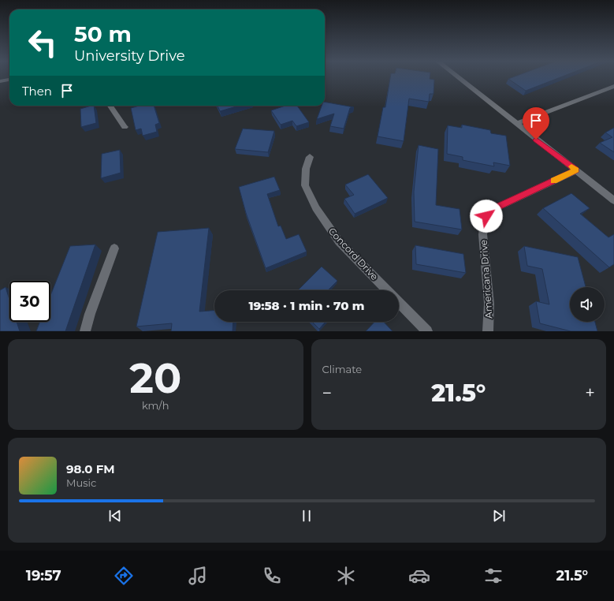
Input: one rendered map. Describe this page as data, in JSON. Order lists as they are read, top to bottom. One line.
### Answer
{"streets":{"street":["Concord Drive","Americana Drive"]},"page":{"turn":["50 m","University Drive"],"then":"Then","limit":"30","trip":"19:58 · 1 min · 70 m","tile":[["20","km/h"],"Climate"],"heat":["−","21.5°","+"],"song":["98.0 FM","Music"],"tabs":["19:57","21.5°"]}}
